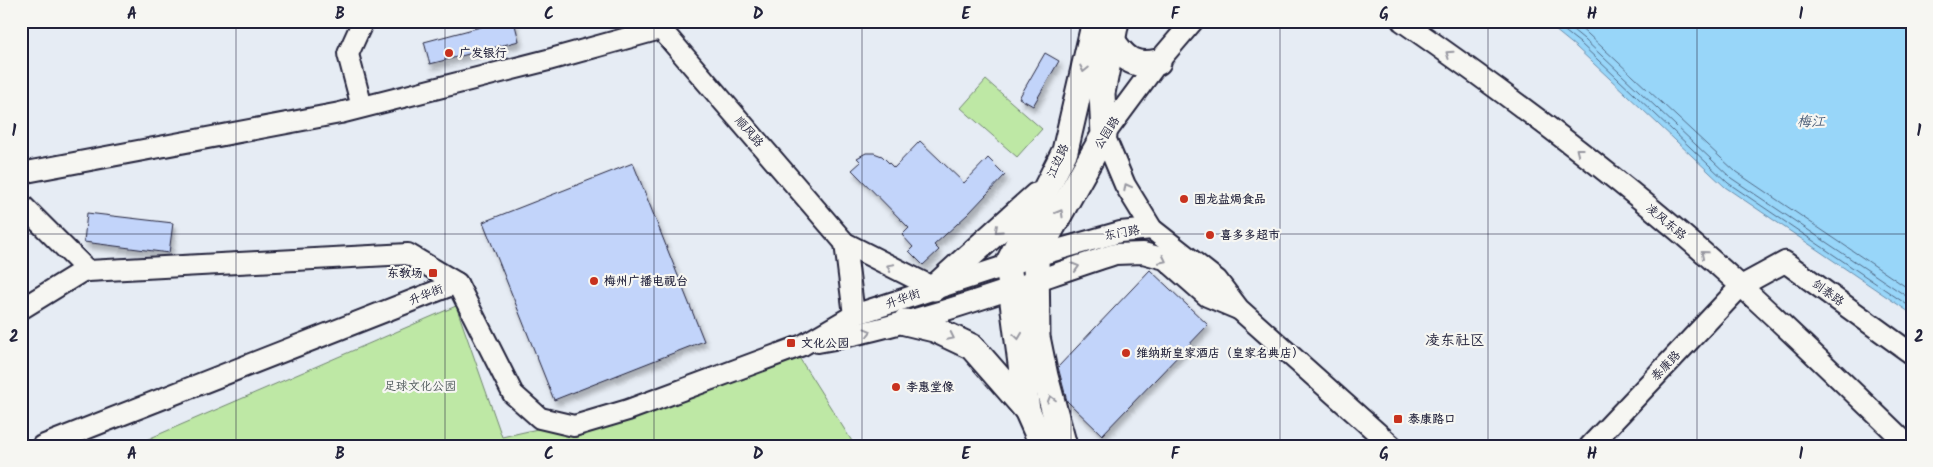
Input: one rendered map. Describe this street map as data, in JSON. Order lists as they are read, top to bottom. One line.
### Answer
{"streets":{"main road":["公园路","江边路"],"street":["顺风路","凌风东路","东门路","剑泰路","升华街","泰康路"]},"crossings":[["顺风路","升华街"],["公园路","东门路"],["公园路","升华街"],["江边路","升华街"],["凌风东路","剑泰路"],["凌风东路","泰康路"],["东门路","升华街"],["剑泰路","泰康路"]],"one_way":["公园路","凌风东路"],"districts":["凌东社区"],"water":["梅江"],"parks":["足球文化公园"],"places":{"other":["广发银行","围龙盐焗食品","喜多多超市","梅州广播电视台","维纳斯皇家酒店（皇家名典店）","李惠堂像"],"transit":["东教场","文化公园","泰康路口"]},"grid":{"columns":["A","B","C","D","E","F","G","H","I"],"rows":["1","2"]}}
